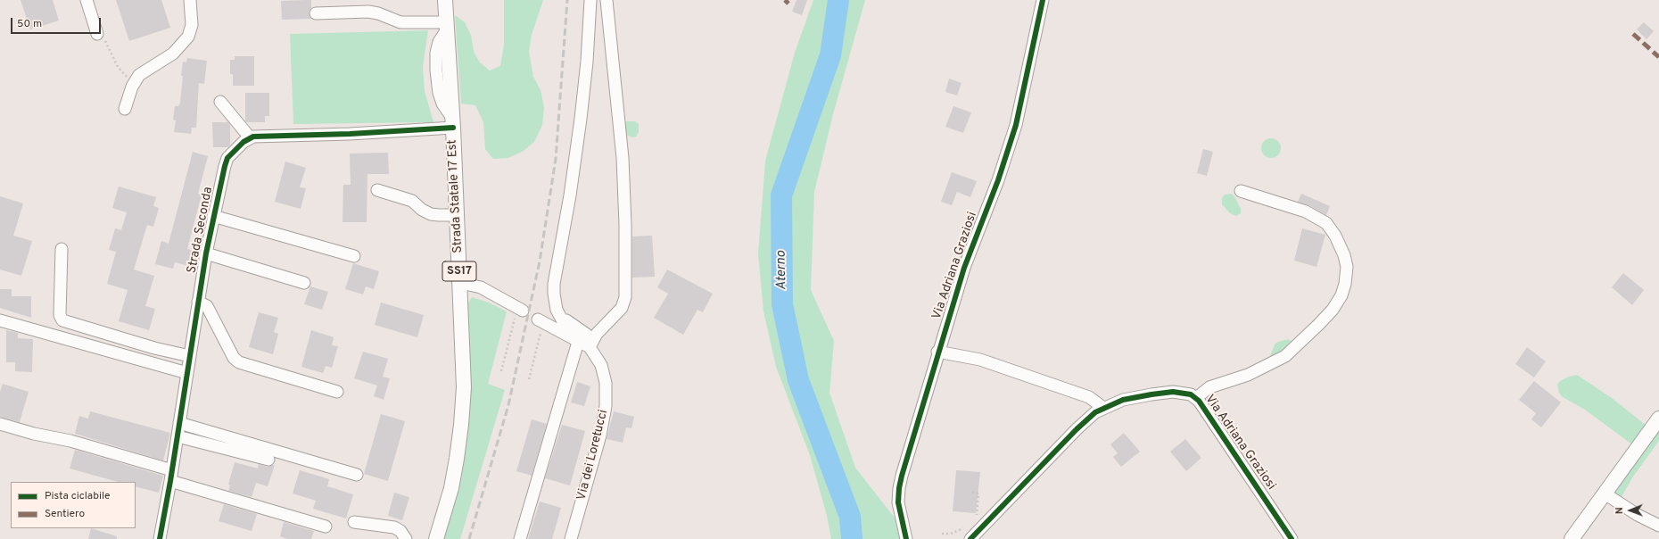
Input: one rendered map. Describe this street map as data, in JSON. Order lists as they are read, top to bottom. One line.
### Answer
{"streets":{"main road":["Strada Statale 17 Est","SS17"],"street":["Strada Seconda","Via Adriana Graziosi","Via dei Loretucci"]},"water":["Aterno"],"legend":["Pista ciclabile","Sentiero"],"scale_bar":"50 m","north":"left"}
